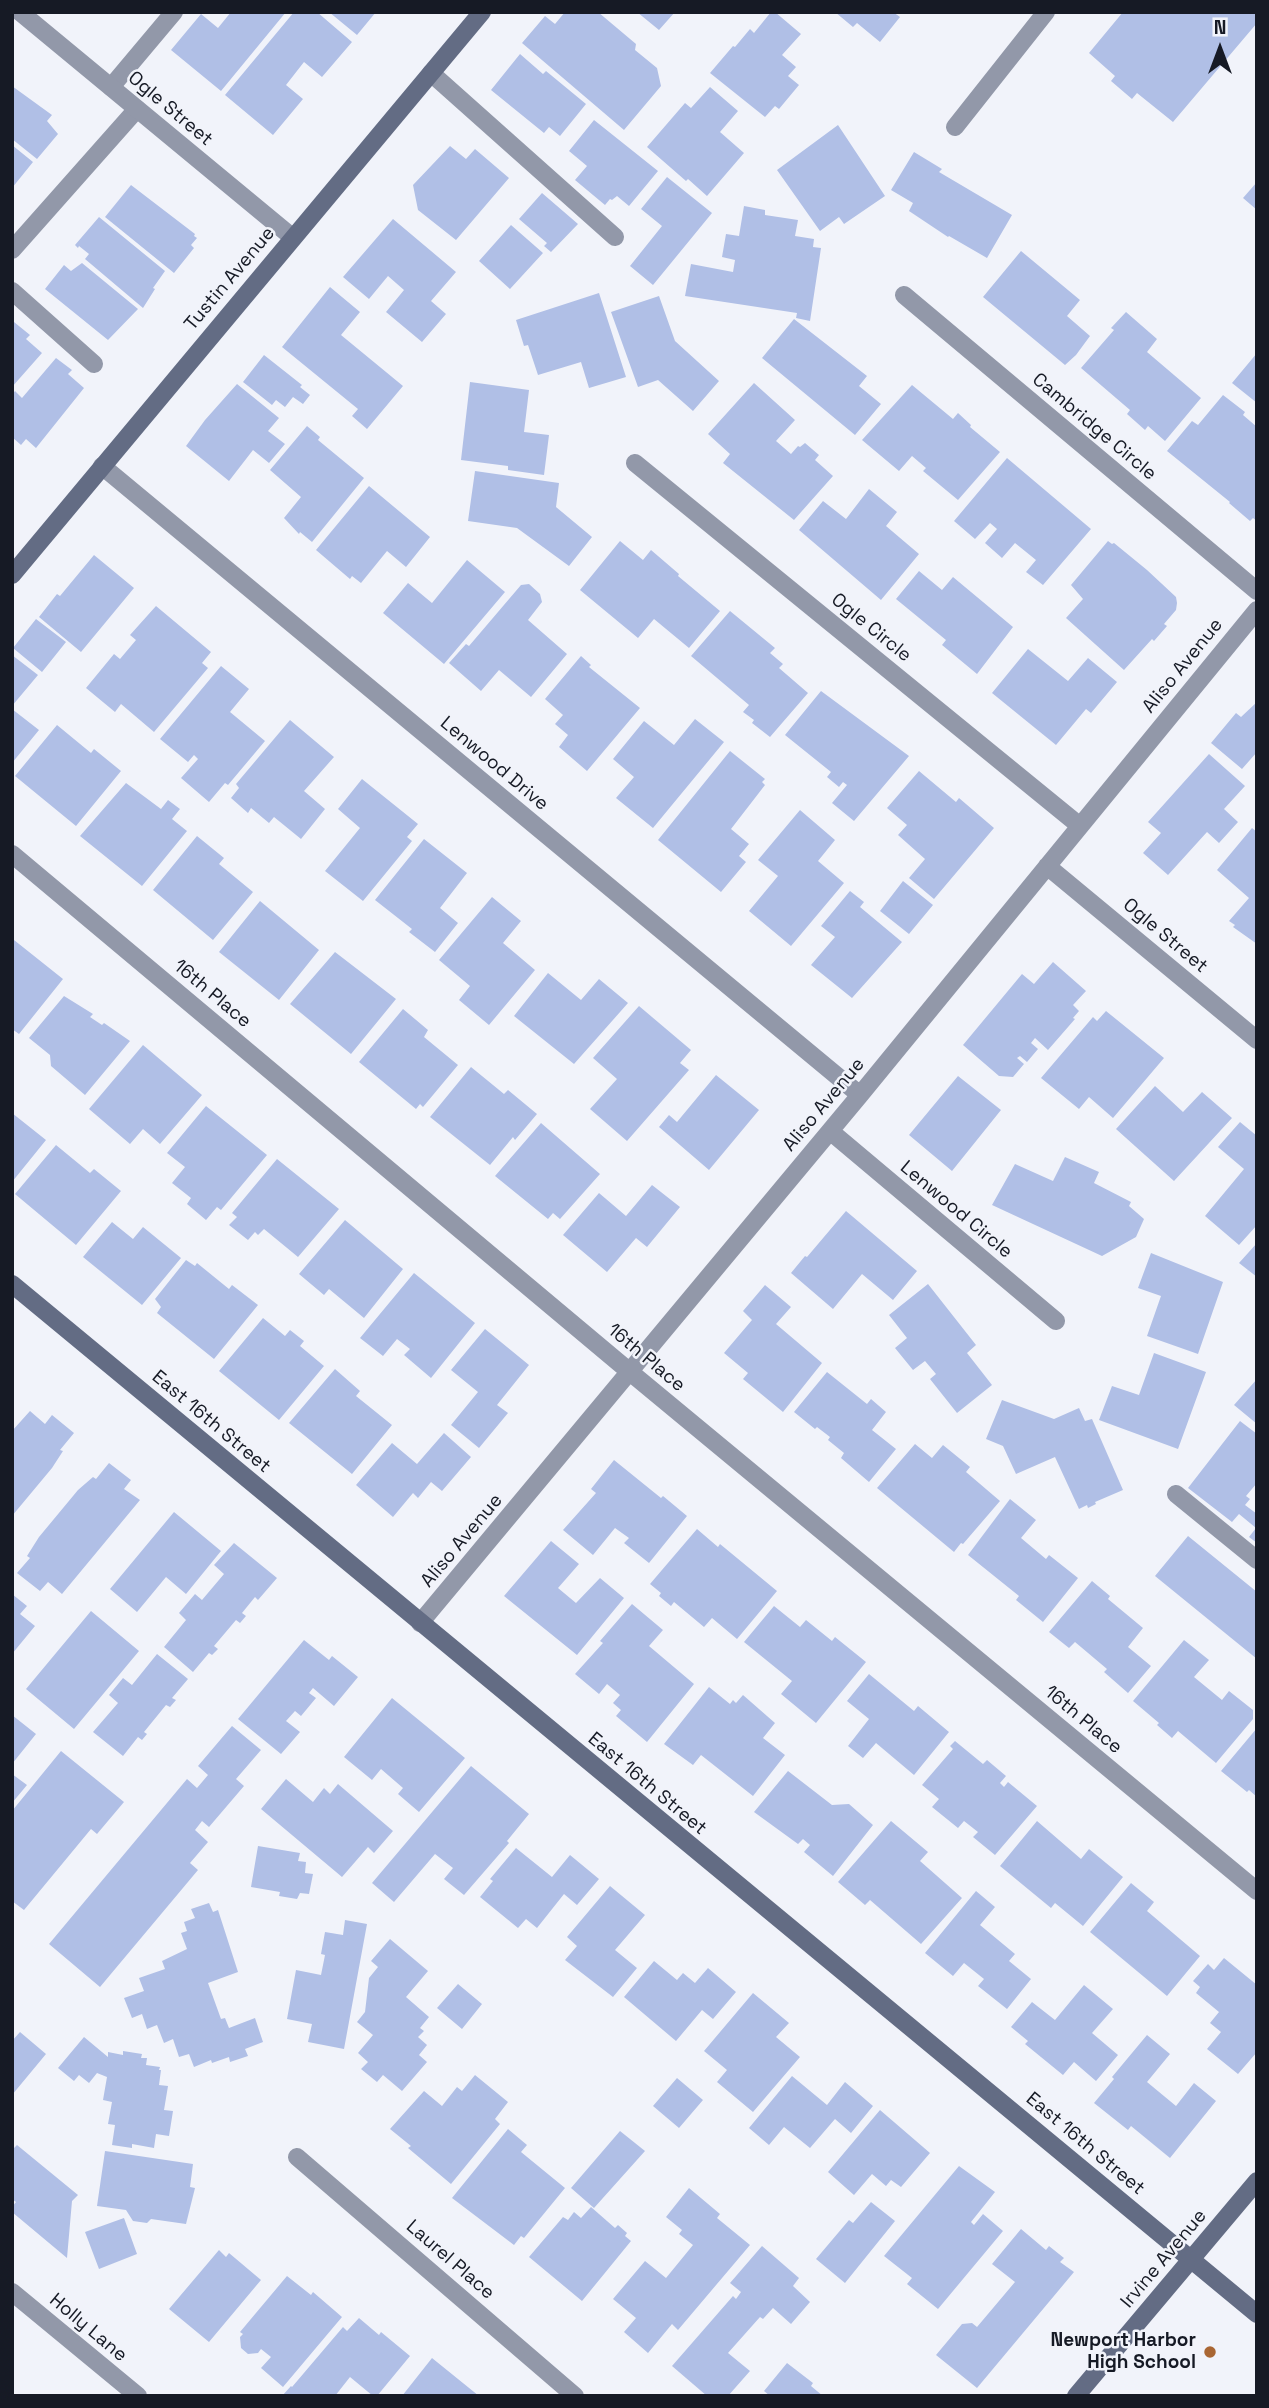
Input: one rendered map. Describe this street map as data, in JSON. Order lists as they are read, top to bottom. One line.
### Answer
{"streets":{"street":["Ogle Street","Tustin Avenue","Cambridge Circle","Ogle Circle","Aliso Avenue","Lenwood Drive","16th Place","Lenwood Circle","East 16th Street","Irvine Avenue","Laurel Place","Holly Lane"]},"crossings":[["Ogle Street","Tustin Avenue"],["Ogle Street","Aliso Avenue"],["Tustin Avenue","Lenwood Drive"],["Ogle Circle","Aliso Avenue"],["Aliso Avenue","Lenwood Drive"],["Aliso Avenue","16th Place"],["Aliso Avenue","Lenwood Circle"],["Aliso Avenue","East 16th Street"],["East 16th Street","Irvine Avenue"]],"places":["Newport Harbor High School"],"north":"top"}
